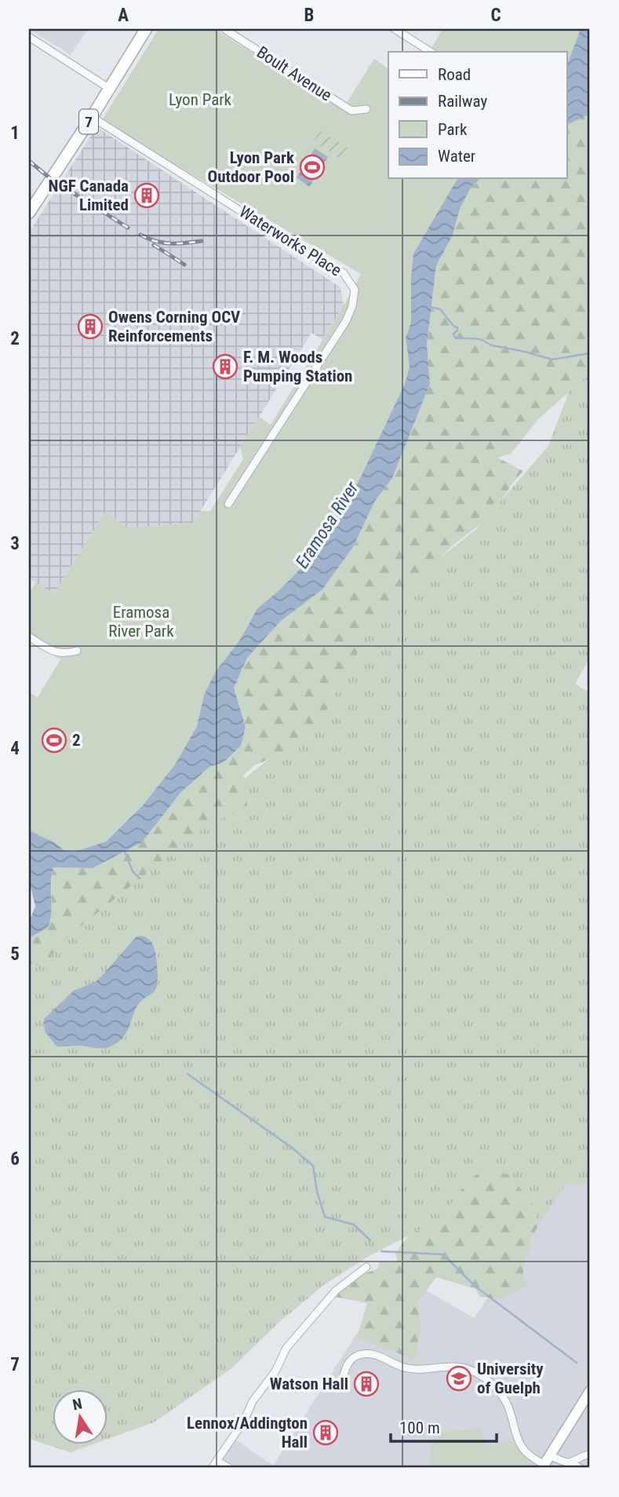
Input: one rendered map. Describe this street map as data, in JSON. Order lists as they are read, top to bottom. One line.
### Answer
{"streets":{"main road":["7"],"street":["Boult Avenue","Waterworks Place"]},"crossings":[["7","Waterworks Place"]],"water":["Eramosa River"],"parks":["Lyon Park","Eramosa River Park"],"places":{"sports":["Lyon Park Outdoor Pool","2"],"building":["NGF Canada Limited","Owens Corning OCV Reinforcements","F. M. Woods Pumping Station","Watson Hall","Lennox/Addington Hall"],"school or university":["University of Guelph"]},"legend":["Road","Railway","Park","Water"],"scale_bar":"100 m","north":"top","grid":{"columns":["A","B","C"],"rows":["1","2","3","4","5","6","7"]}}
